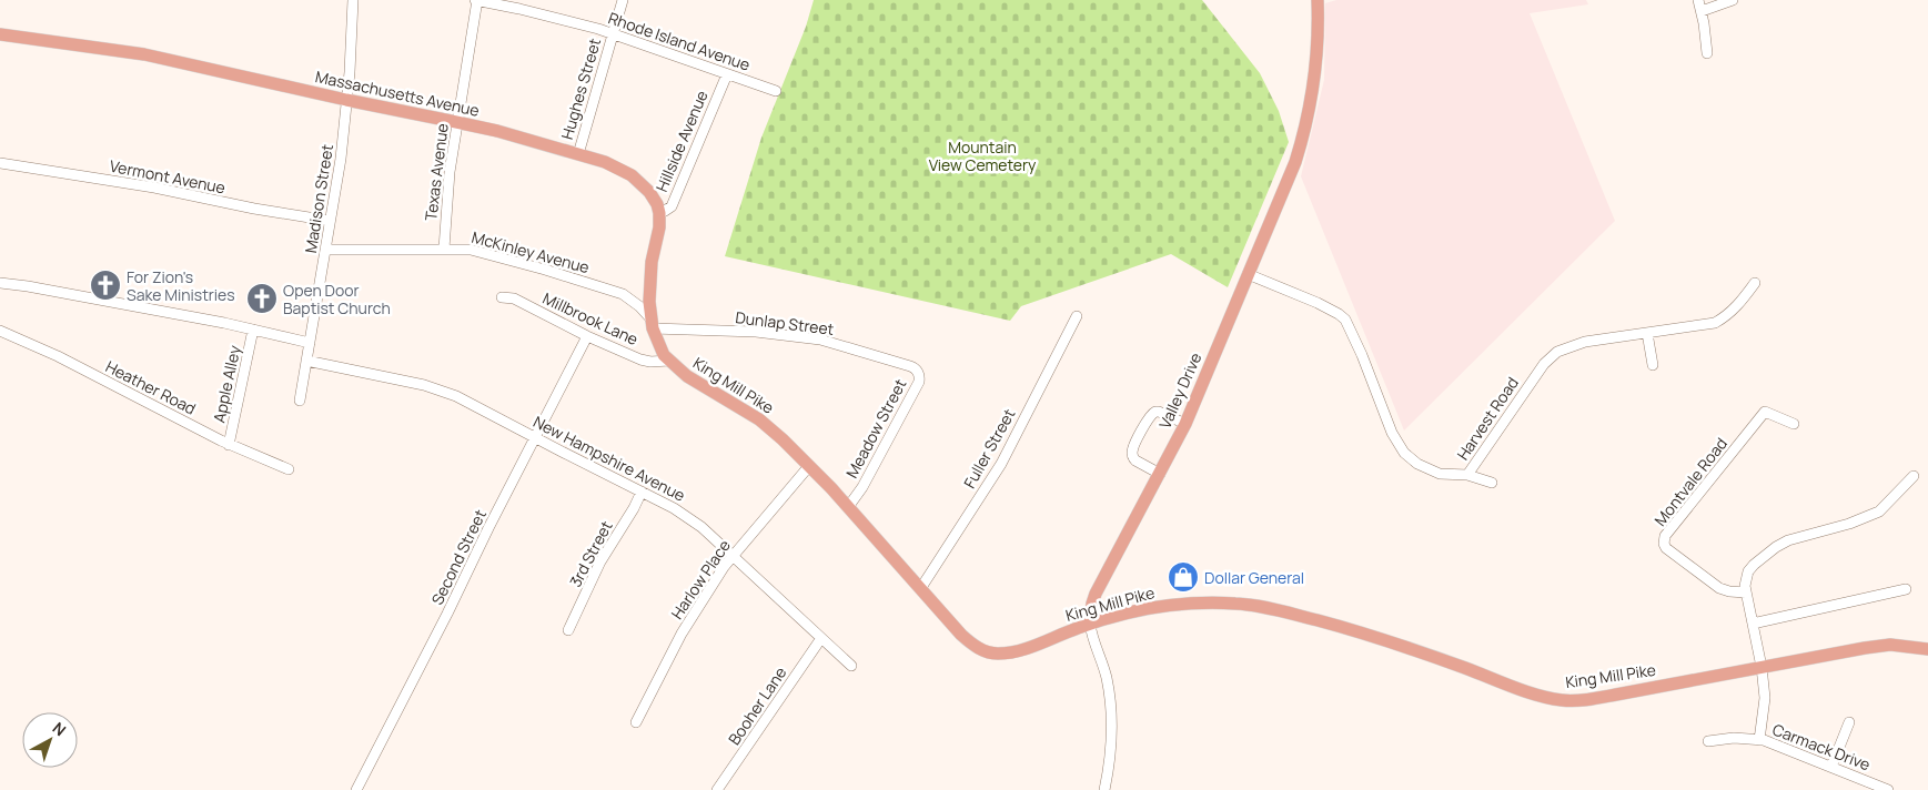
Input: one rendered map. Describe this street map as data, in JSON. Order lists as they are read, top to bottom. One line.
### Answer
{"streets":{"main road":["Massachusetts Avenue","King Mill Pike","Valley Drive"],"street":["Rhode Island Avenue","Hughes Street","Hillside Avenue","Texas Avenue","Vermont Avenue","Madison Street","McKinley Avenue","Millbrook Lane","Dunlap Street","Apple Alley","Heather Road","Harvest Road","Meadow Street","Fuller Street","New Hampshire Avenue","Montvale Road","3rd Street","Second Street","Harlow Place","Booher Lane","Carmack Drive"]},"crossings":[["Rhode Island Avenue","Hughes Street"],["Rhode Island Avenue","Hillside Avenue"],["Rhode Island Avenue","Texas Avenue"],["Hughes Street","Massachusetts Avenue"],["Massachusetts Avenue","Hillside Avenue"],["Massachusetts Avenue","Texas Avenue"],["Massachusetts Avenue","Madison Street"],["Texas Avenue","McKinley Avenue"],["Vermont Avenue","Madison Street"],["Madison Street","McKinley Avenue"],["Madison Street","New Hampshire Avenue"],["McKinley Avenue","Dunlap Street"],["McKinley Avenue","King Mill Pike"],["Millbrook Lane","King Mill Pike"],["Millbrook Lane","Second Street"],["Dunlap Street","King Mill Pike"],["Dunlap Street","Meadow Street"],["Apple Alley","Heather Road"],["King Mill Pike","Valley Drive"],["King Mill Pike","Meadow Street"],["King Mill Pike","Fuller Street"],["King Mill Pike","Harlow Place"],["Valley Drive","Harvest Road"],["New Hampshire Avenue","3rd Street"],["New Hampshire Avenue","Second Street"],["New Hampshire Avenue","Harlow Place"],["New Hampshire Avenue","Booher Lane"]],"parks":["Mountain View Cemetery"],"places":{"church":["For Zion's Sake Ministries","Open Door Baptist Church"],"shop":["Dollar General"]},"north":"top right"}
